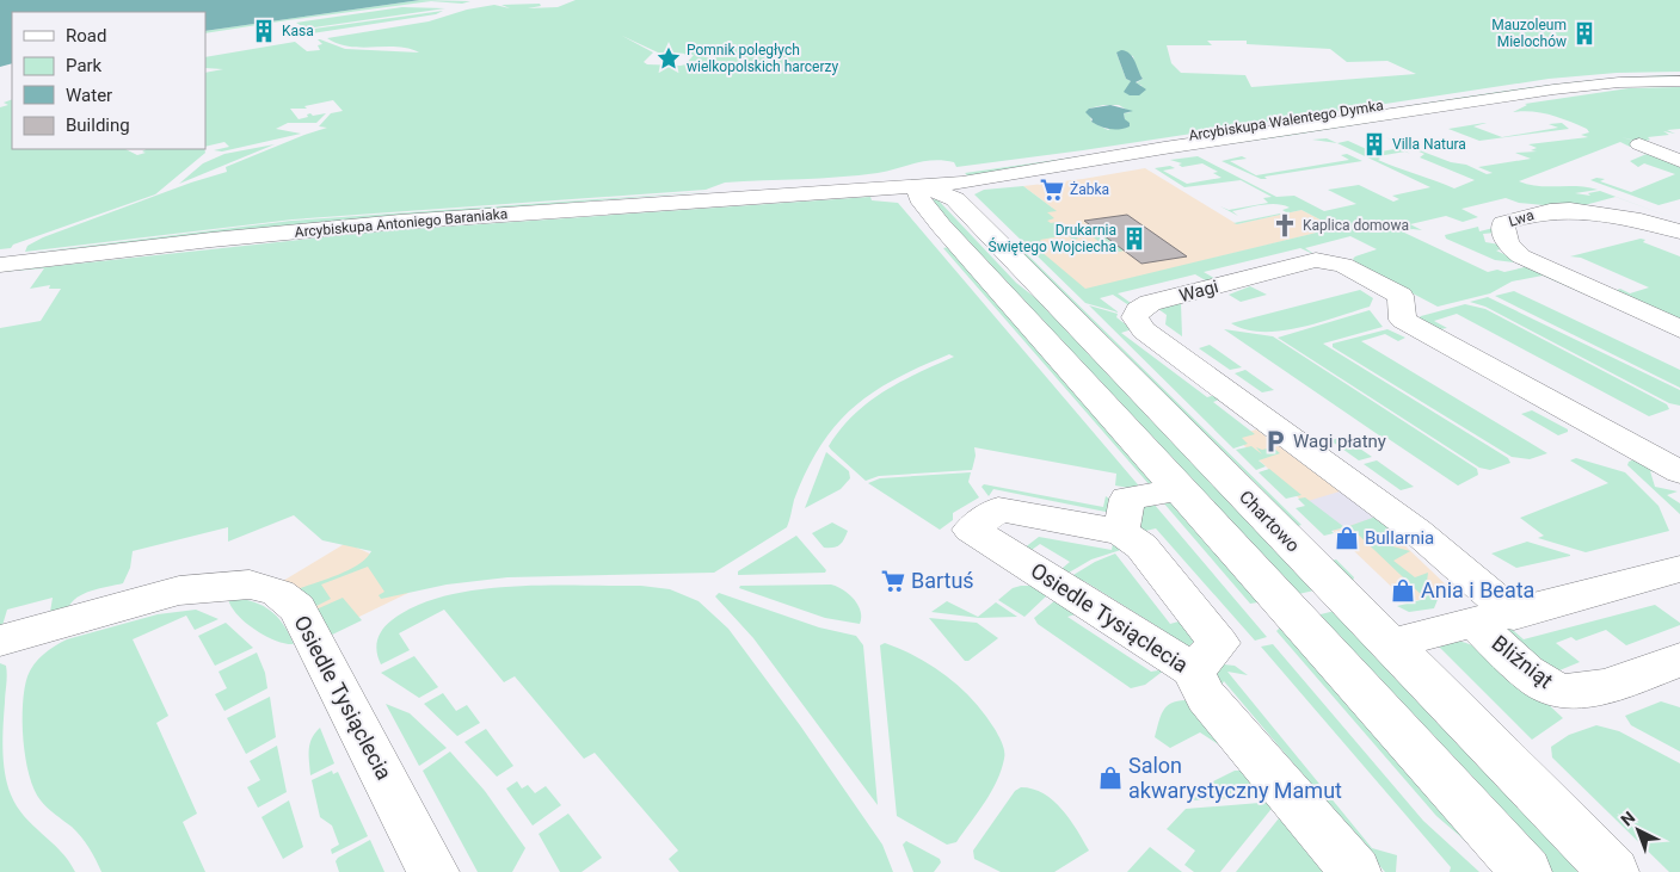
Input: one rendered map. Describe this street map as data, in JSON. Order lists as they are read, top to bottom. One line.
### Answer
{"streets":{"street":["Arcybiskupa Walentego Dymka","Lwa","Arcybiskupa Antoniego Baraniaka","Wagi","Chartowo","Osiedle Tysiąclecia","Bliźniąt"]},"crossings":[["Arcybiskupa Walentego Dymka","Arcybiskupa Antoniego Baraniaka"],["Arcybiskupa Walentego Dymka","Chartowo"],["Arcybiskupa Antoniego Baraniaka","Chartowo"],["Wagi","Bliźniąt"],["Chartowo","Bliźniąt"]],"places":{"building":["Kasa","Mauzoleum Mielochów","Villa Natura","Drukarnia Świętego Wojciecha"],"place":["Pomnik poległych wielkopolskich harcerzy"],"supermarket":["Żabka","Bartuś"],"church":["Kaplica domowa"],"parking":["Wagi płatny"],"shop":["Bullarnia","Ania i Beata","Salon akwarystyczny Mamut"]},"legend":["Road","Park","Water","Building"],"north":"top left"}
